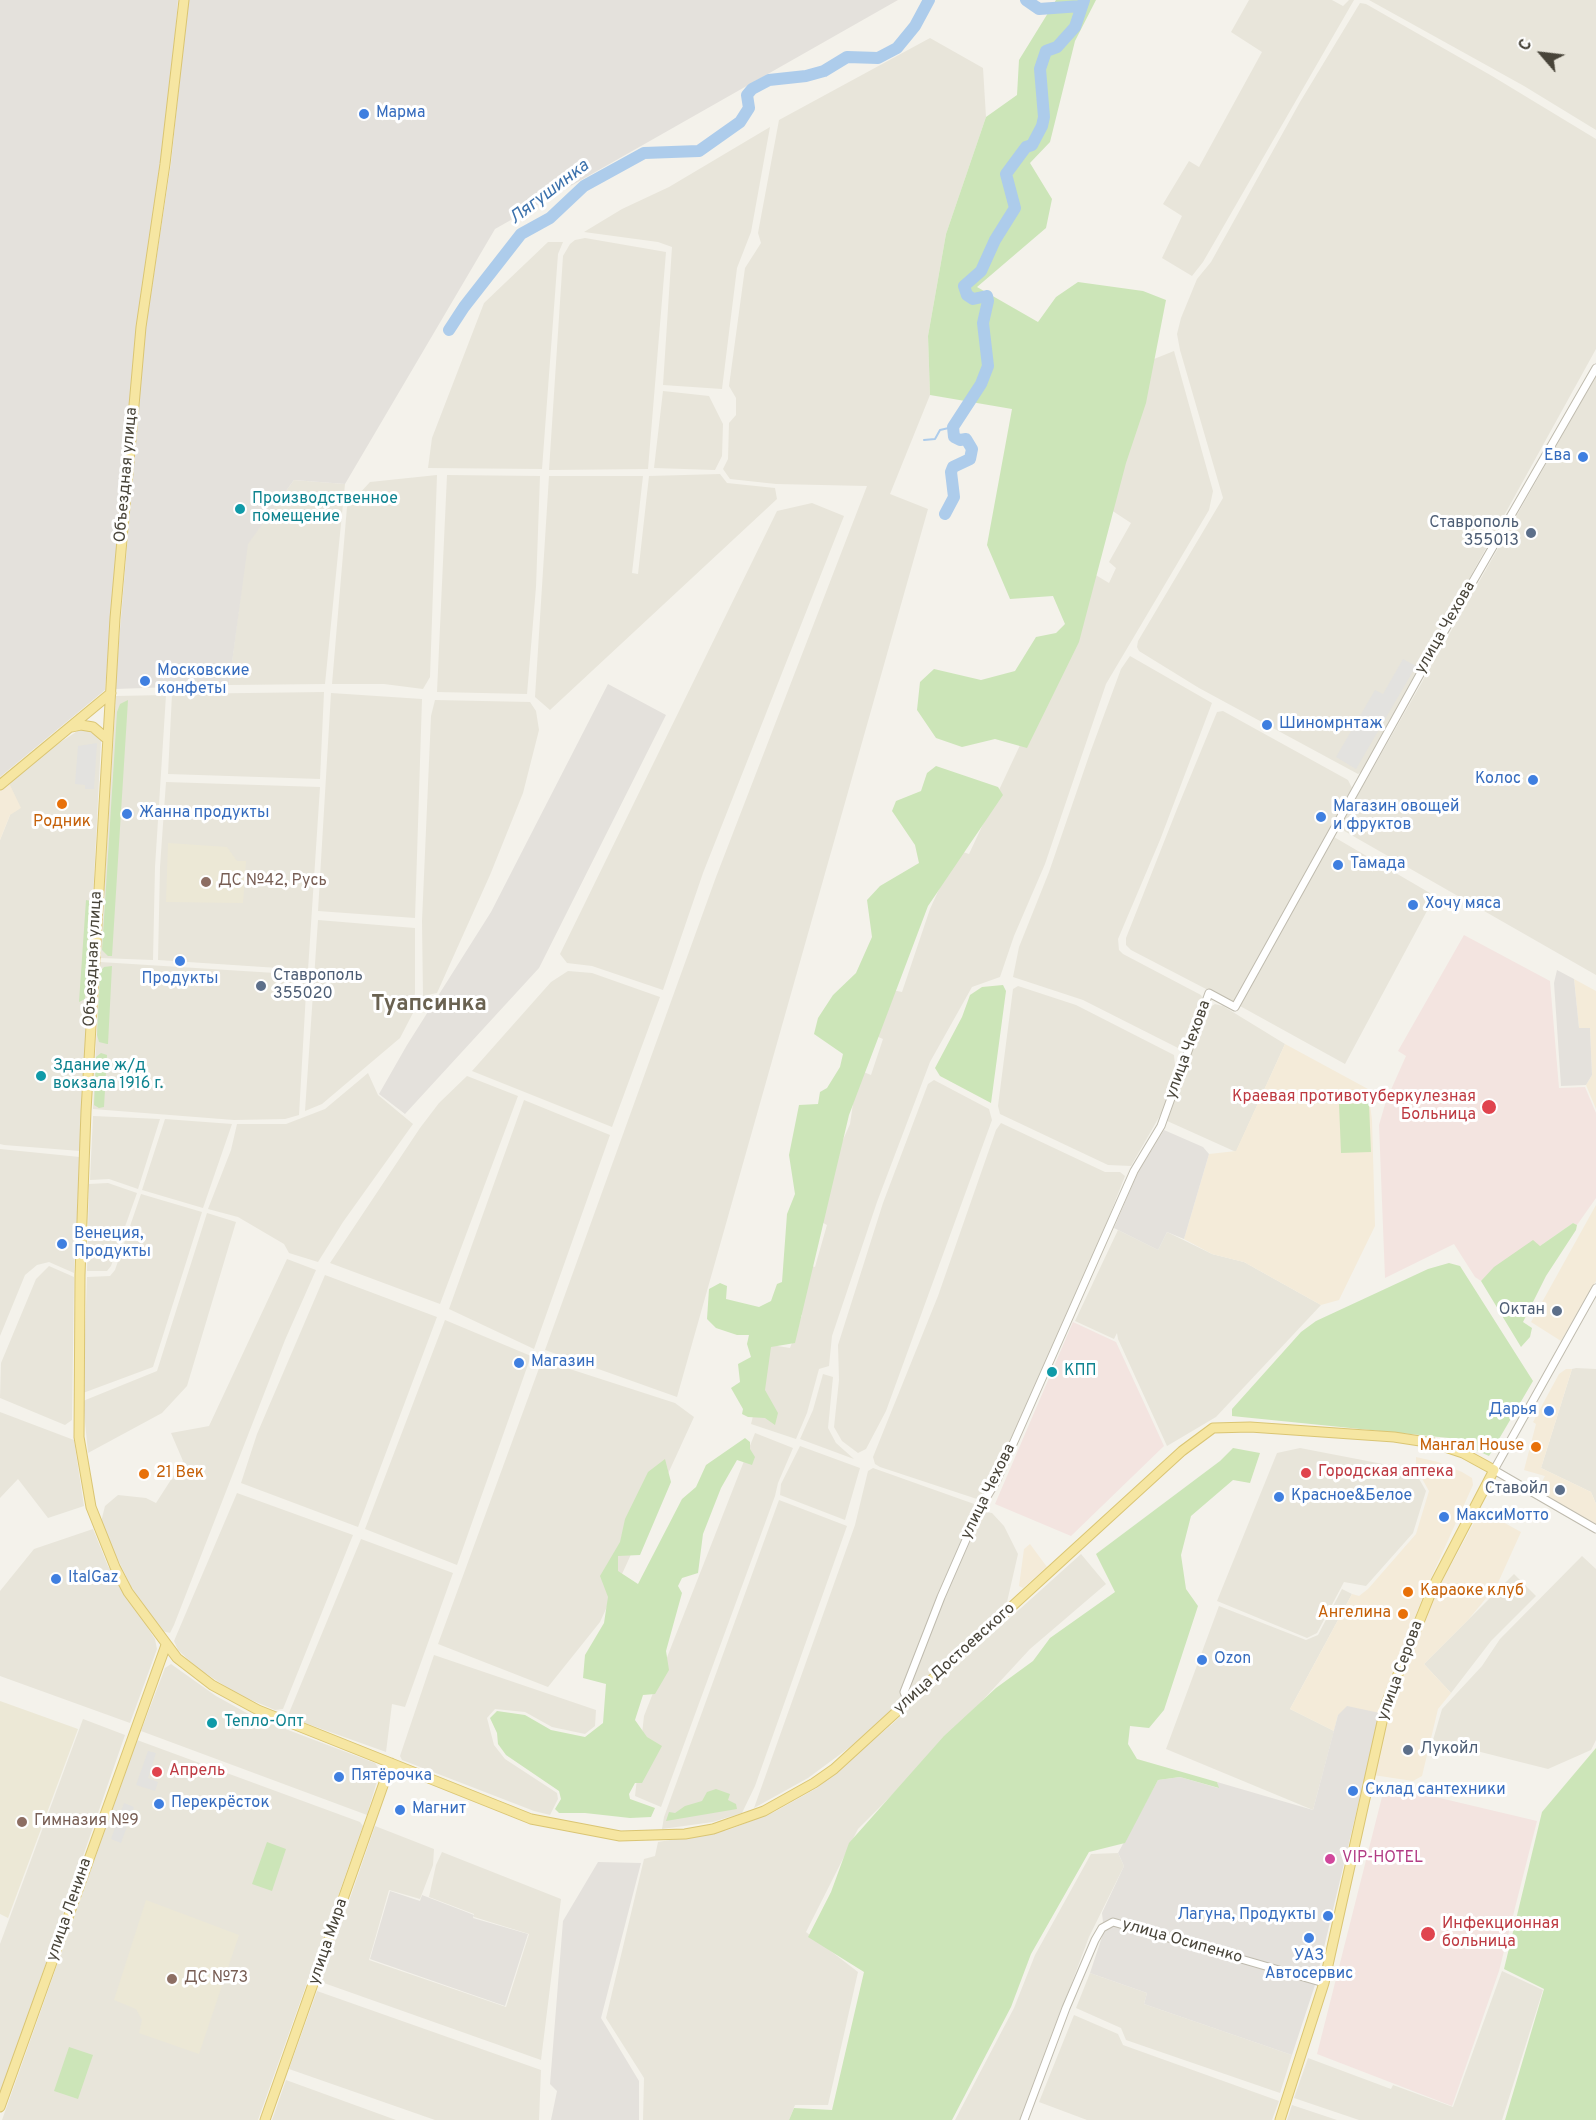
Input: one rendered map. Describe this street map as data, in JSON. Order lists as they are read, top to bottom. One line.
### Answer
{"streets":{"main road":["Объездная улица","улица Достоевского","улица Серова","улица Ленина","улица Мира"],"street":["улица Чехова","улица Осипенко"]},"crossings":[["Объездная улица","улица Достоевского"],["Объездная улица","улица Ленина"],["Объездная улица","улица Мира"],["улица Чехова","улица Достоевского"],["улица Достоевского","улица Серова"],["улица Достоевского","улица Мира"],["улица Серова","улица Осипенко"]],"districts":["Туапсинка"],"water":["Лягушинка"],"places":["Марма","Ева","Производственное помещение","Ставрополь 355013","Московские конфеты","Шиномрнтаж","Колос","Родник","Жанна продукты","Магазин овощей и фруктов","Тамада","ДС №42, Русь","Хочу мяса","Продукты","Ставрополь 355020","Здание ж/д вокзала 1916 г.","Краевая противотуберкулезная Больница","Венеция, Продукты","Октан","Магазин","КПП","Дарья","Мангал House","Городская аптека","21 Век","Ставойл","Красное&Белое","МаксиМотто","ItalGaz","Караоке клуб","Ангелина","Ozon","Тепло-Опт","Лукойл","Апрель","Пятёрочка","Склад сантехники","Перекрёсток","Магнит","Гимназия №9","VIP-HOTEL","Лагуна, Продукты","Инфекционная больница","УАЗ Автосервис","ДС №73"],"north":"top left"}
